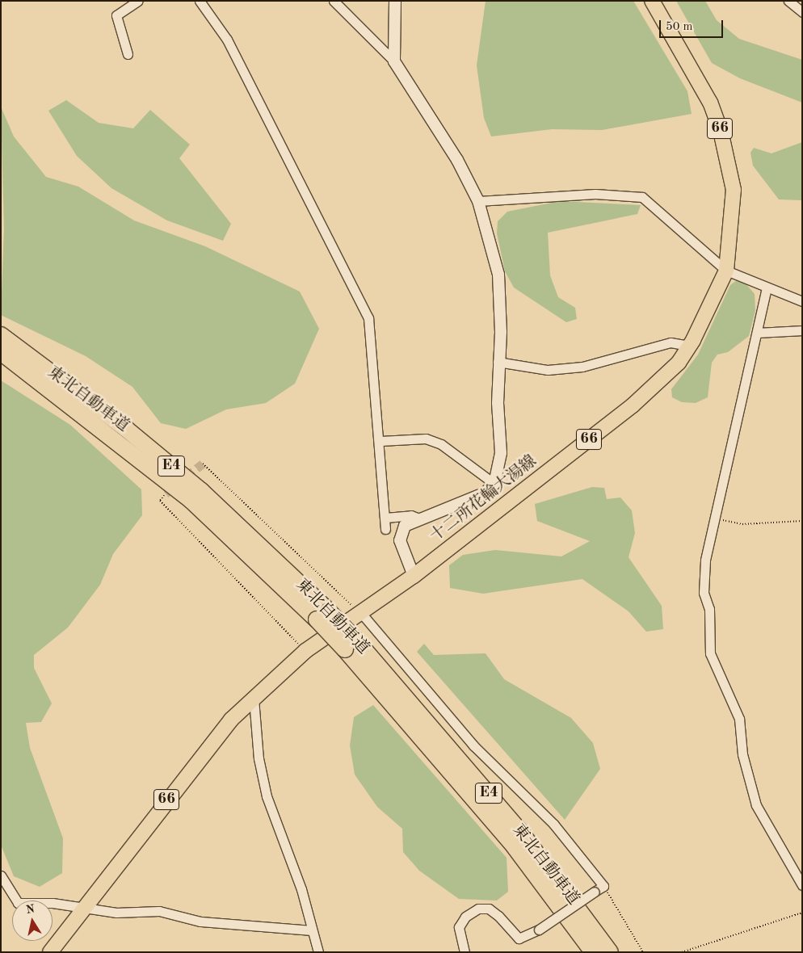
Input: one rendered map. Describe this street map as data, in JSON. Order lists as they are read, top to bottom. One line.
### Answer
{"streets":{"highway":["東北自動車道","E4"],"main road":["66","十二所花輪大湯線"]},"scale_bar":"50 m","north":"top"}
